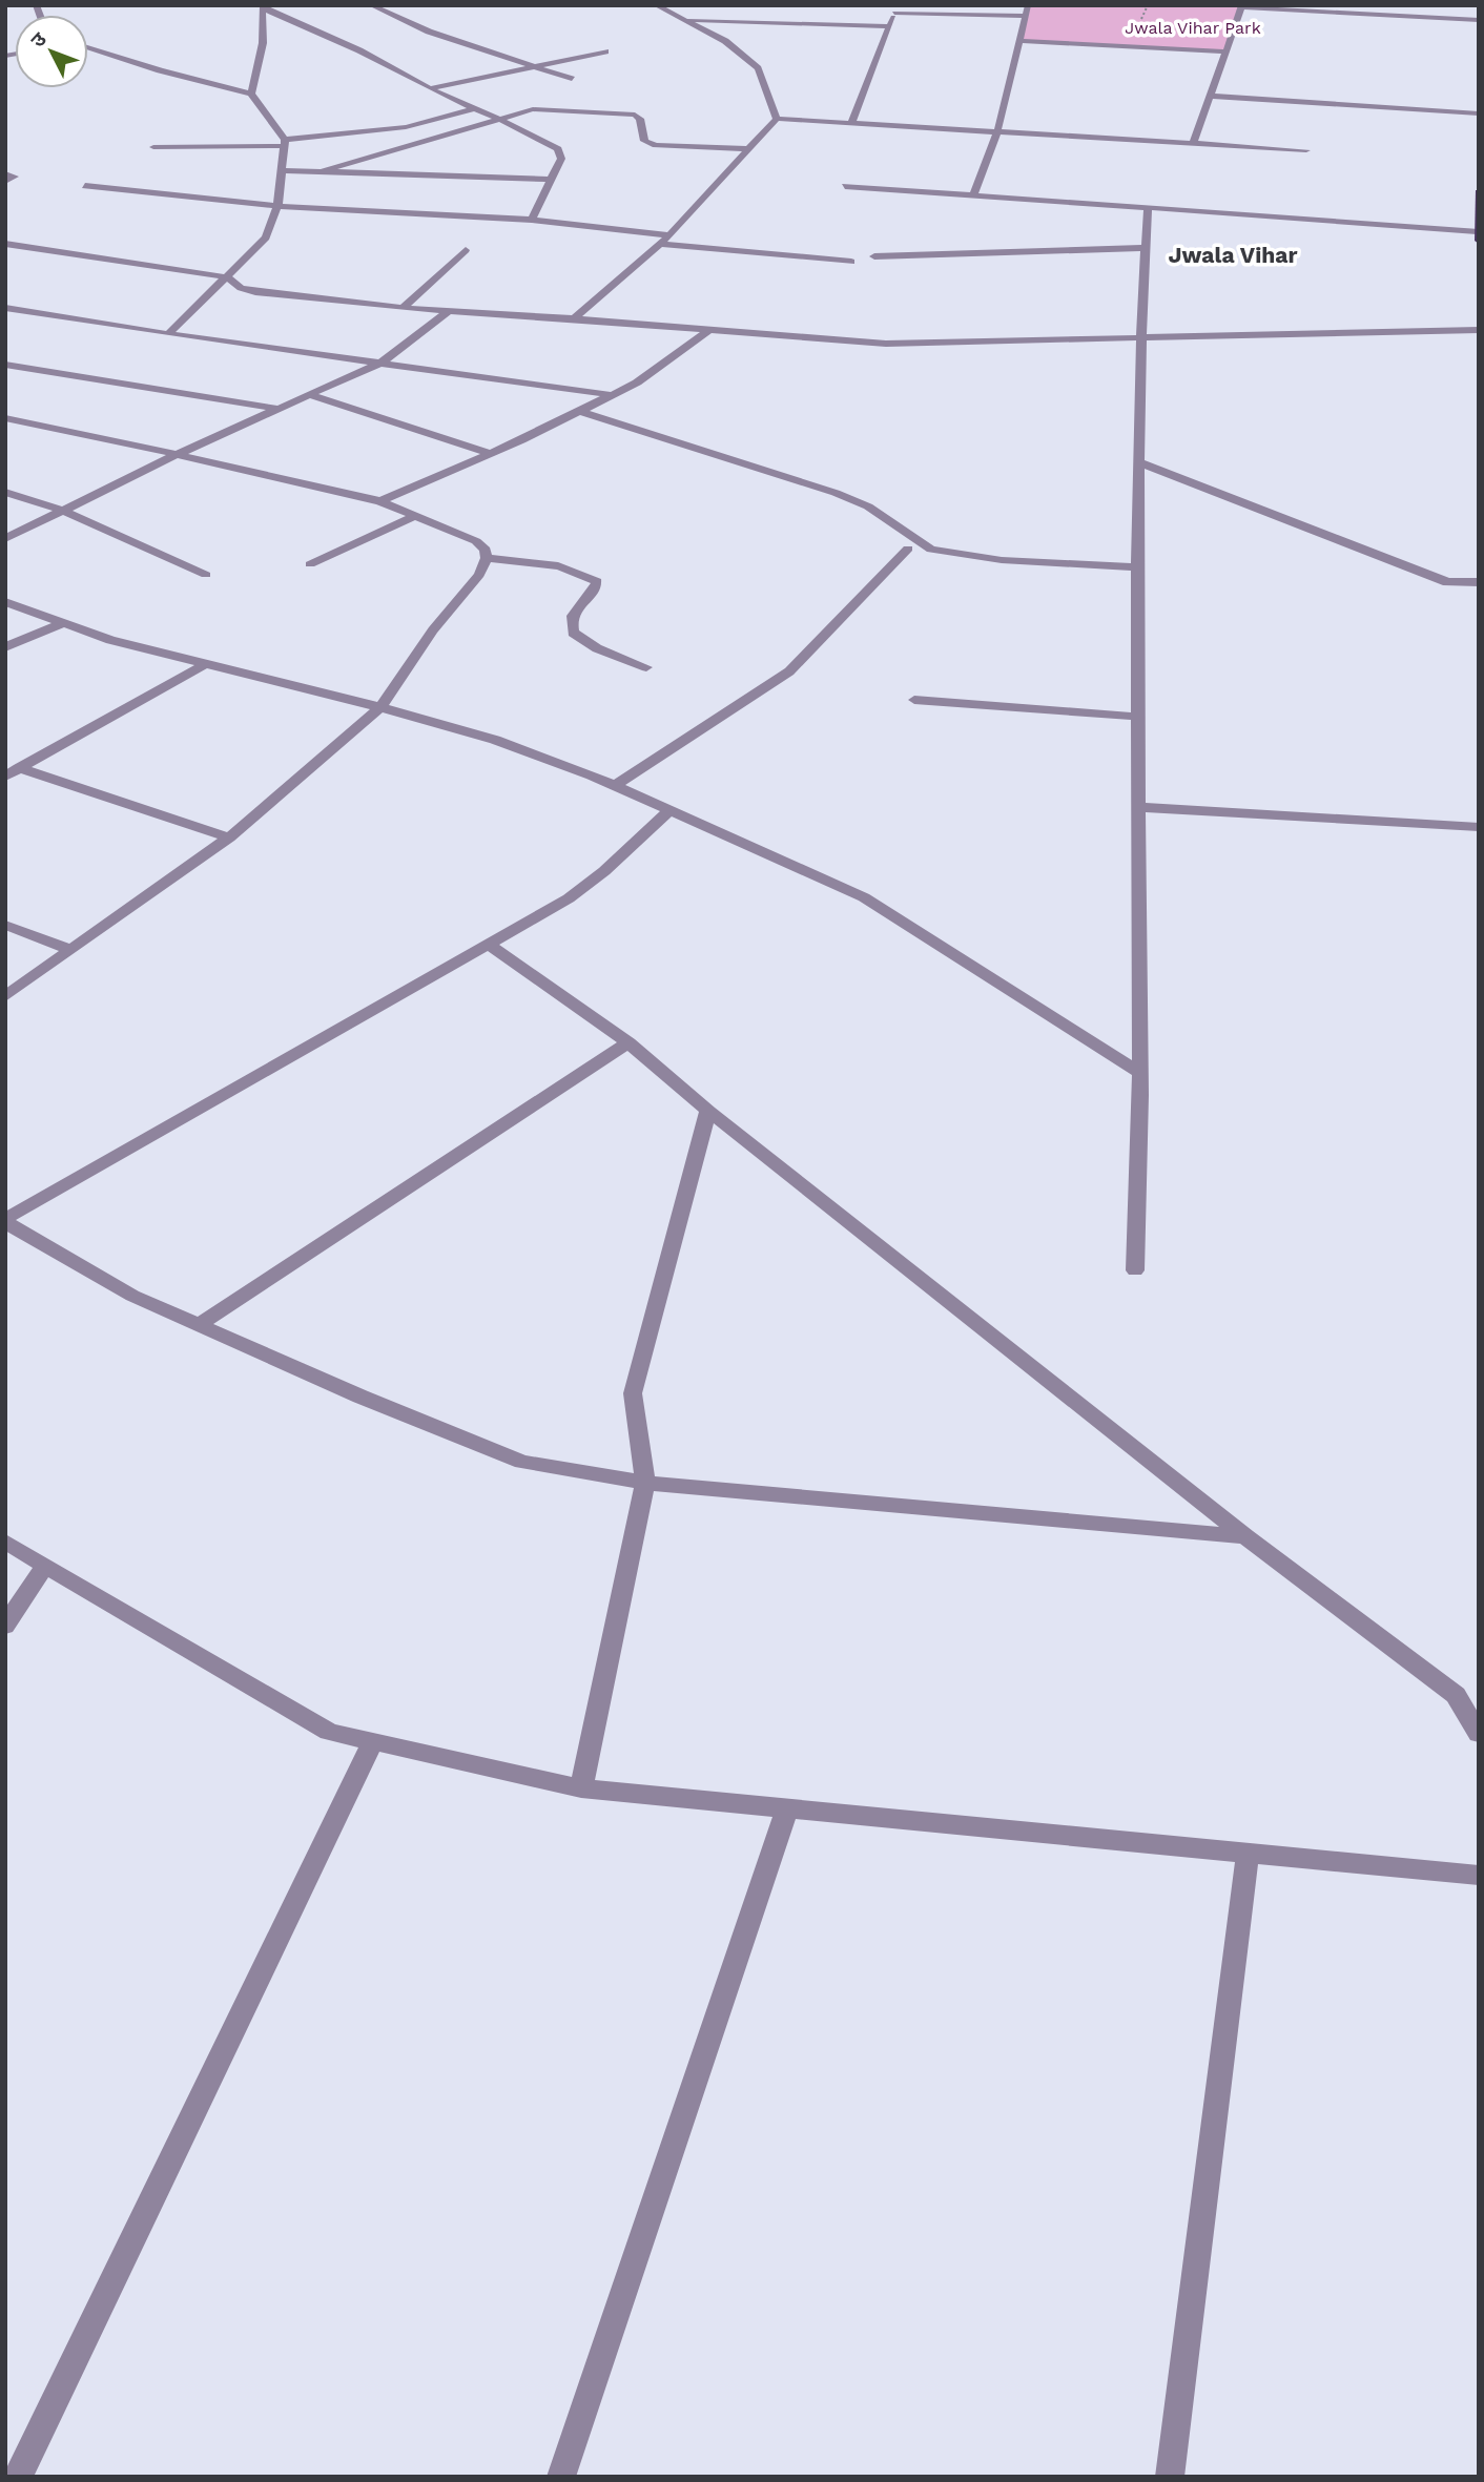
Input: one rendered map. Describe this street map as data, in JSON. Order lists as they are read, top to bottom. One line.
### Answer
{"districts":["Jwala Vihar"],"parks":["Jwala Vihar Park"],"north":"top left"}
